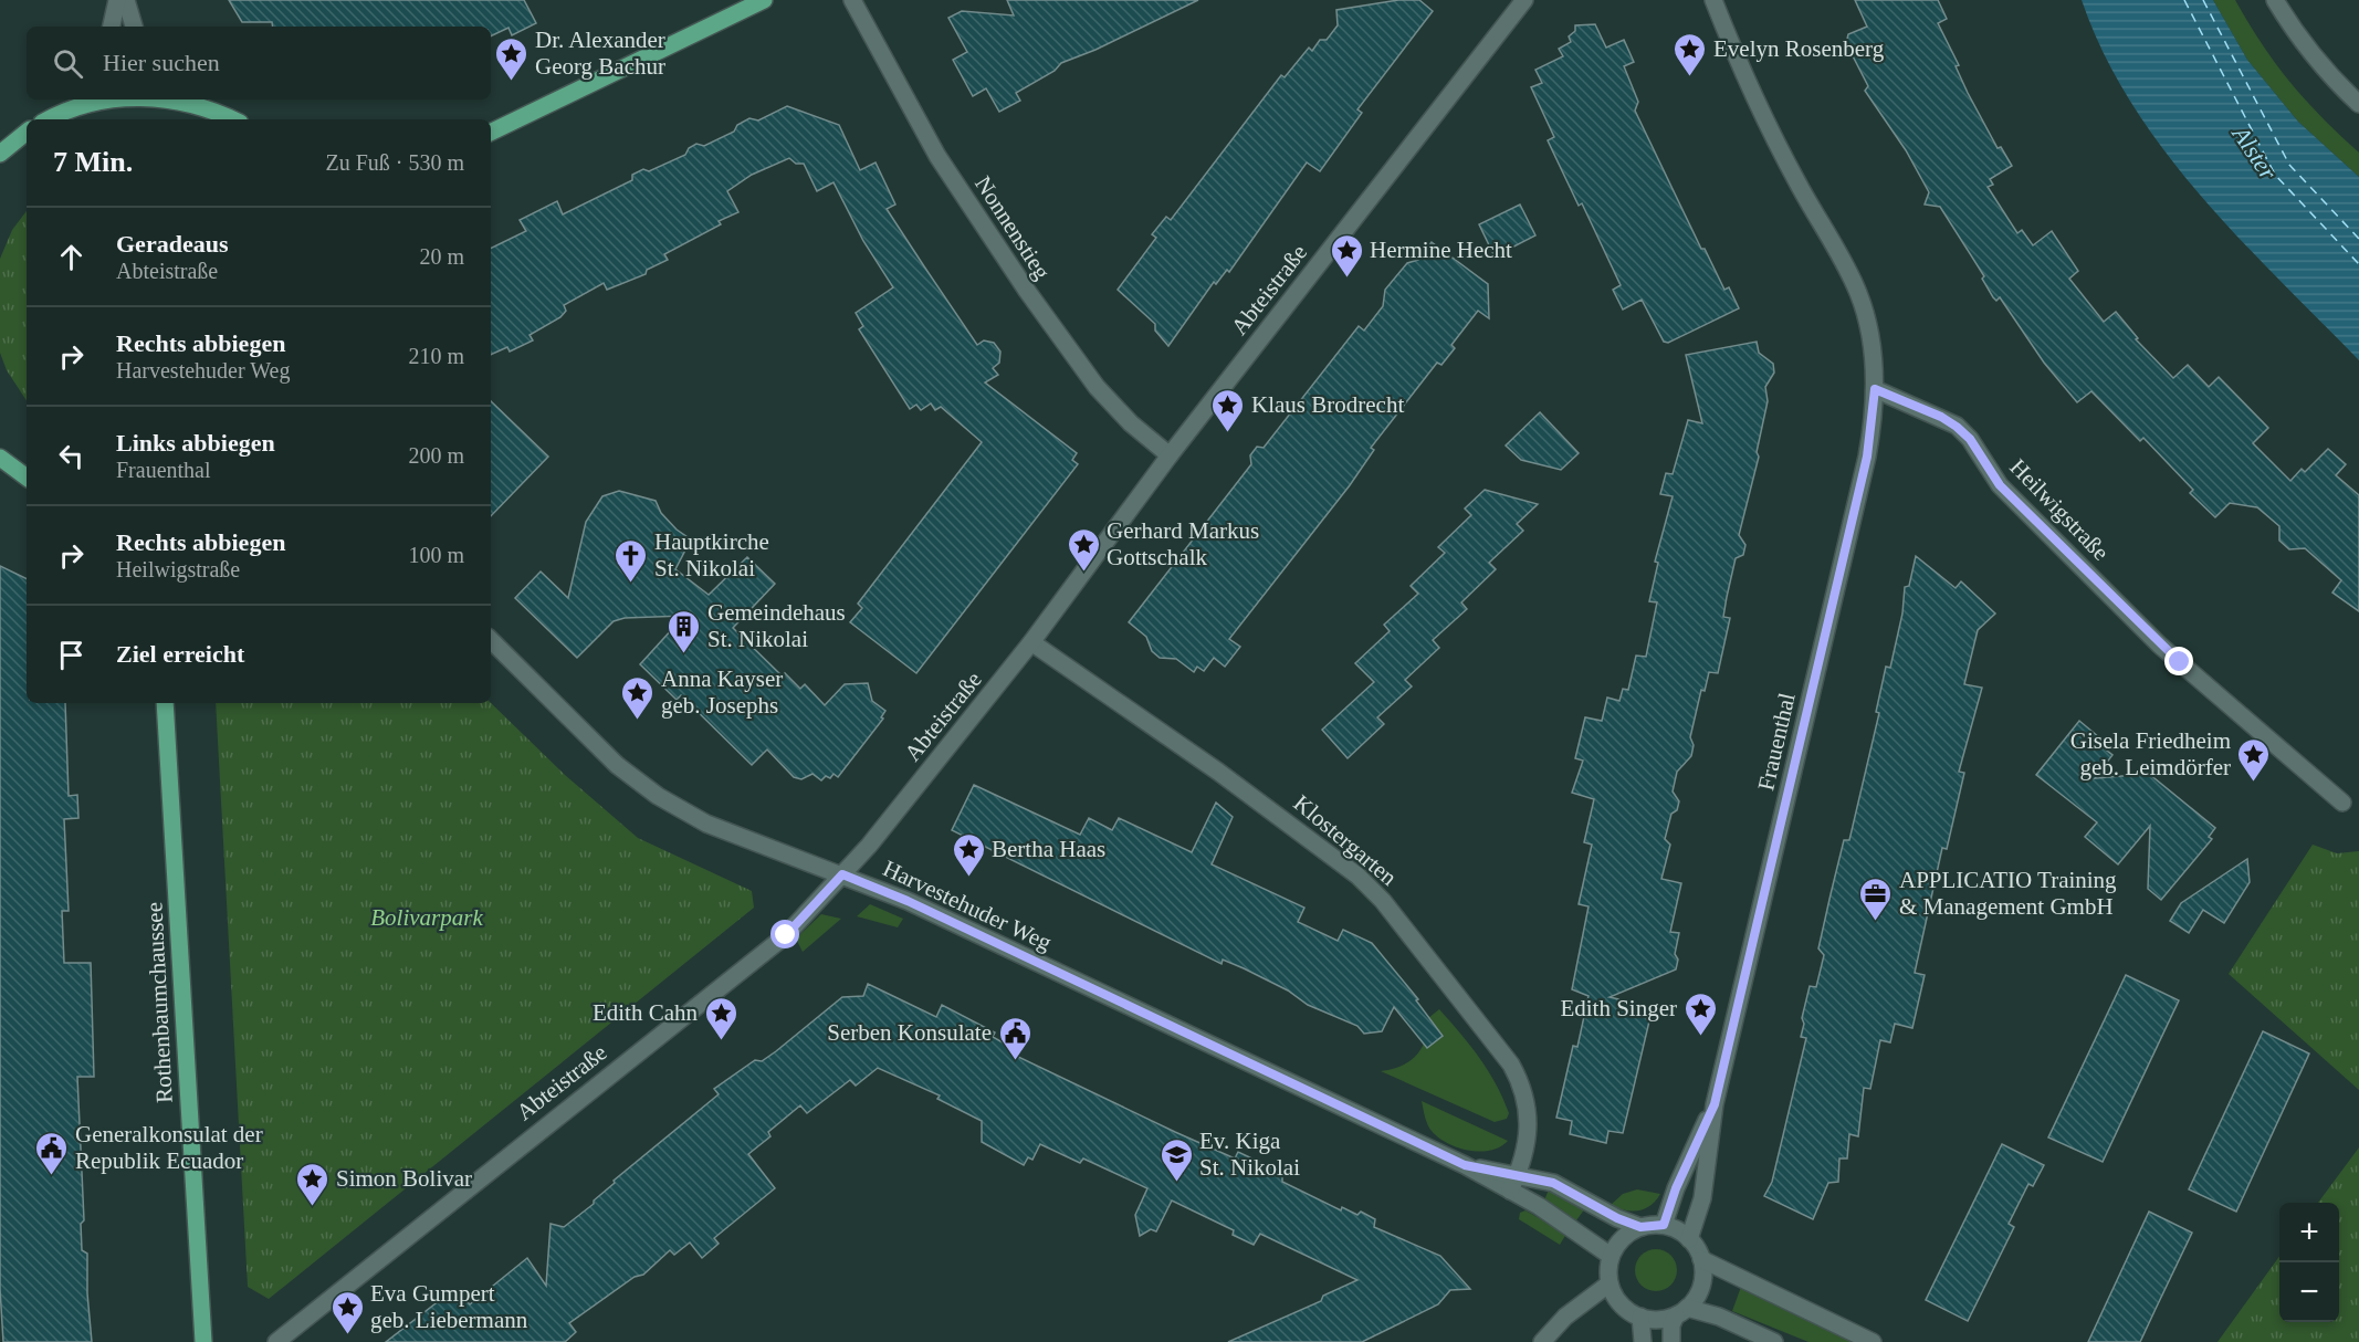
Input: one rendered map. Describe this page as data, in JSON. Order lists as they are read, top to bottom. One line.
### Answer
{"streets":{"main road":["Rothenbaumchaussee"],"street":["Nonnenstieg","Abteistraße","Heilwigstraße","Frauenthal","Klostergarten","Harvestehuder Weg"]},"crossings":[["Nonnenstieg","Abteistraße"],["Abteistraße","Klostergarten"],["Abteistraße","Harvestehuder Weg"],["Heilwigstraße","Frauenthal"],["Frauenthal","Harvestehuder Weg"],["Klostergarten","Harvestehuder Weg"]],"water":["Alster"],"parks":["Bolivarpark"],"places":{"place":["Evelyn Rosenberg","Dr. Alexander Georg Bachur","Hermine Hecht","Klaus Brodrecht","Gerhard Markus Gottschalk","Anna Kayser geb. Josephs","Gisela Friedheim geb. Leimdörfer","Bertha Haas","Edith Singer","Edith Cahn","Simon Bolivar","Eva Gumpert geb. Liebermann"],"church":["Hauptkirche St. Nikolai"],"building":["Gemeindehaus St. Nikolai"],"office":["APPLICATIO Training & Management GmbH"],"public building":["Serben Konsulate","Generalkonsulat der Republik Ecuador"],"school or university":["Ev. Kiga St. Nikolai"]},"page":{"search":"Hier suchen","heading":["7 Min.","Zu Fuß · 530 m"],"list":[["Geradeaus","Abteistraße","20 m"],["Rechts abbiegen","Harvestehuder Weg","210 m"],["Links abbiegen","Frauenthal","200 m"],["Rechts abbiegen","Heilwigstraße","100 m"],"Ziel erreicht"],"map_buttons":["+","−"]}}
